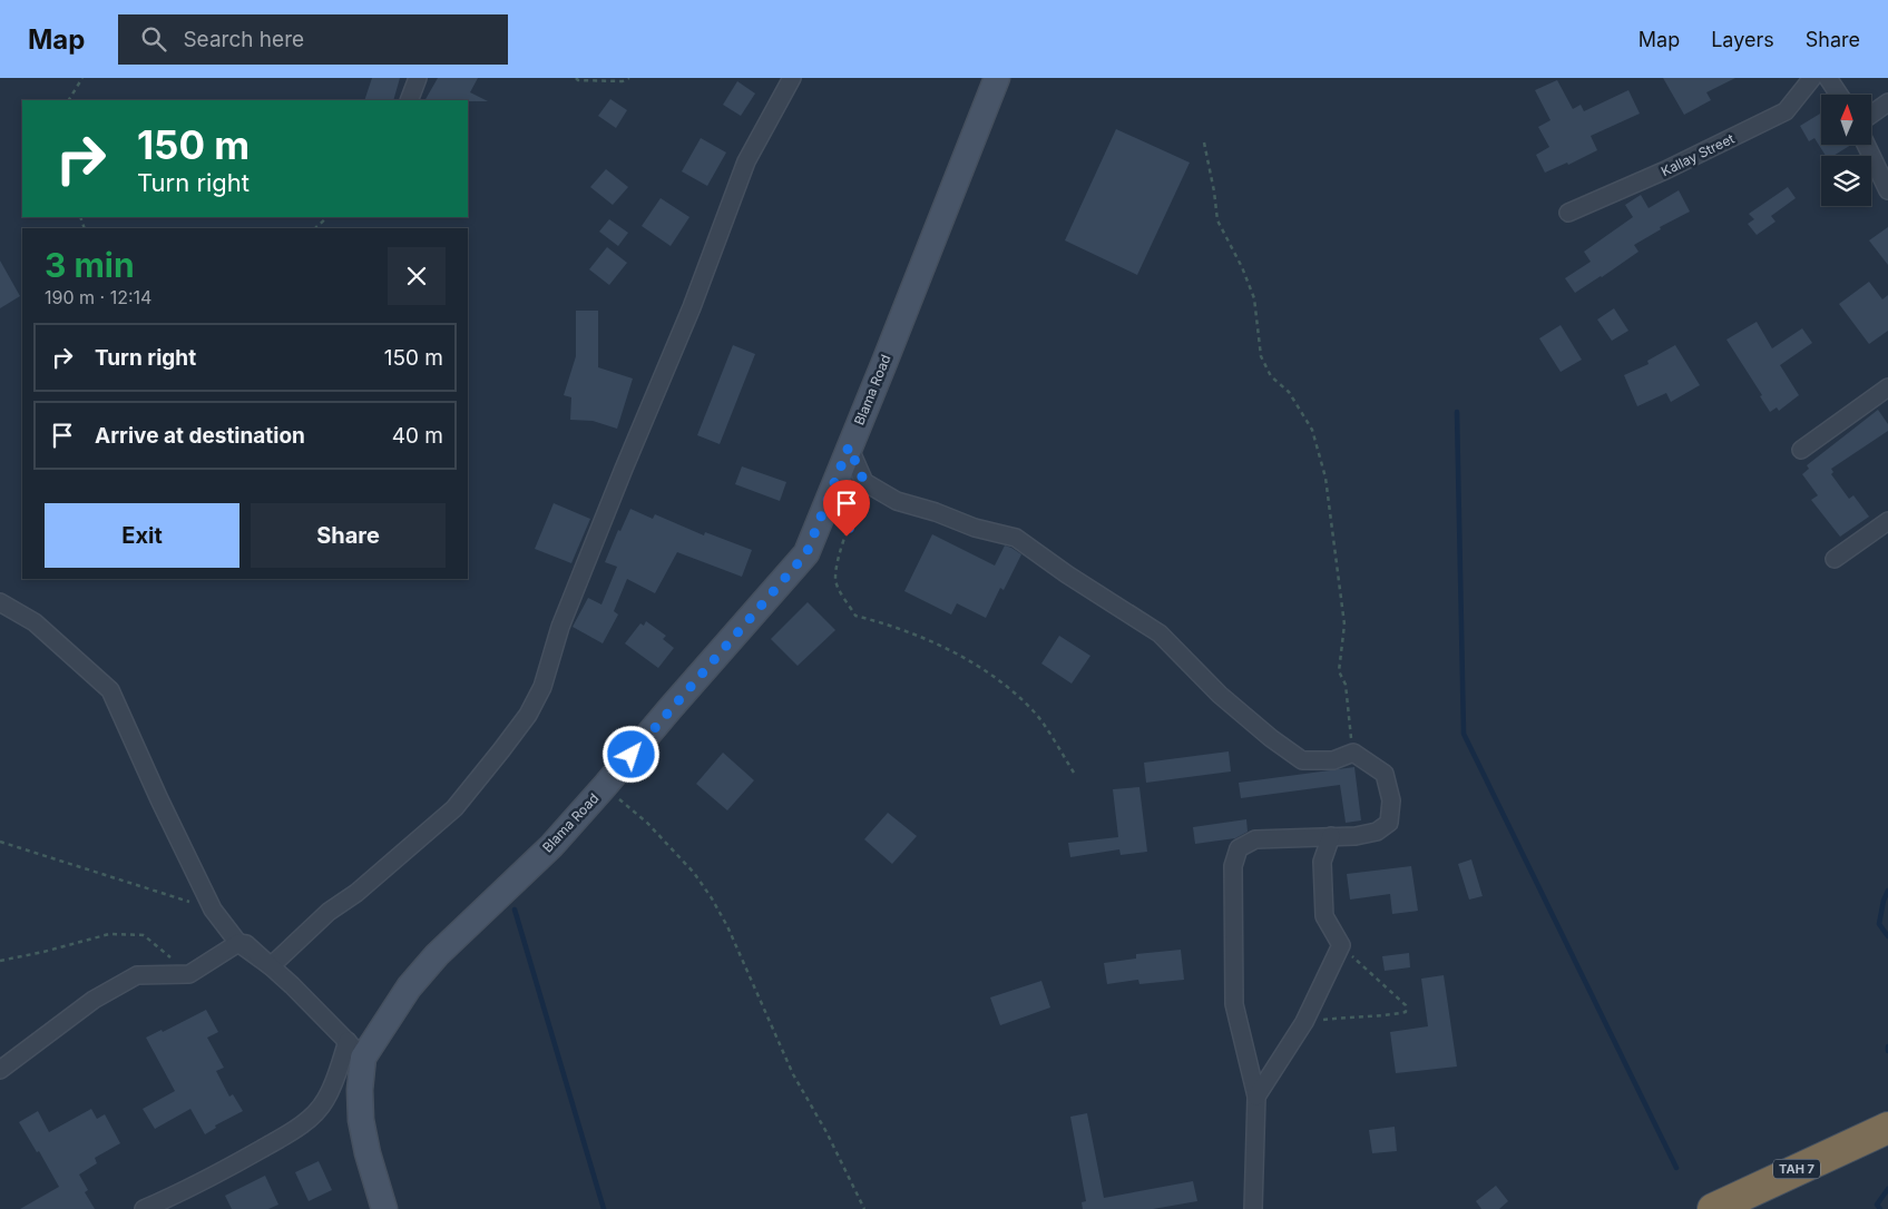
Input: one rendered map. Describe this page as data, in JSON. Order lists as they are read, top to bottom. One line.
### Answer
{"streets":{"highway":["TAH 7"],"street":["Kallay Street","Blama Road"]},"north":"top","page":{"header":"Map","search":"Search here","nav":["Map","Layers","Share"],"turn":["150 m","Turn right"],"heading":["3 min","190 m · 12:14"],"list":[{"name":"Turn right","value":"150 m"},{"name":"Arrive at destination","value":"40 m"}],"buttons":["Exit","Share"]}}
